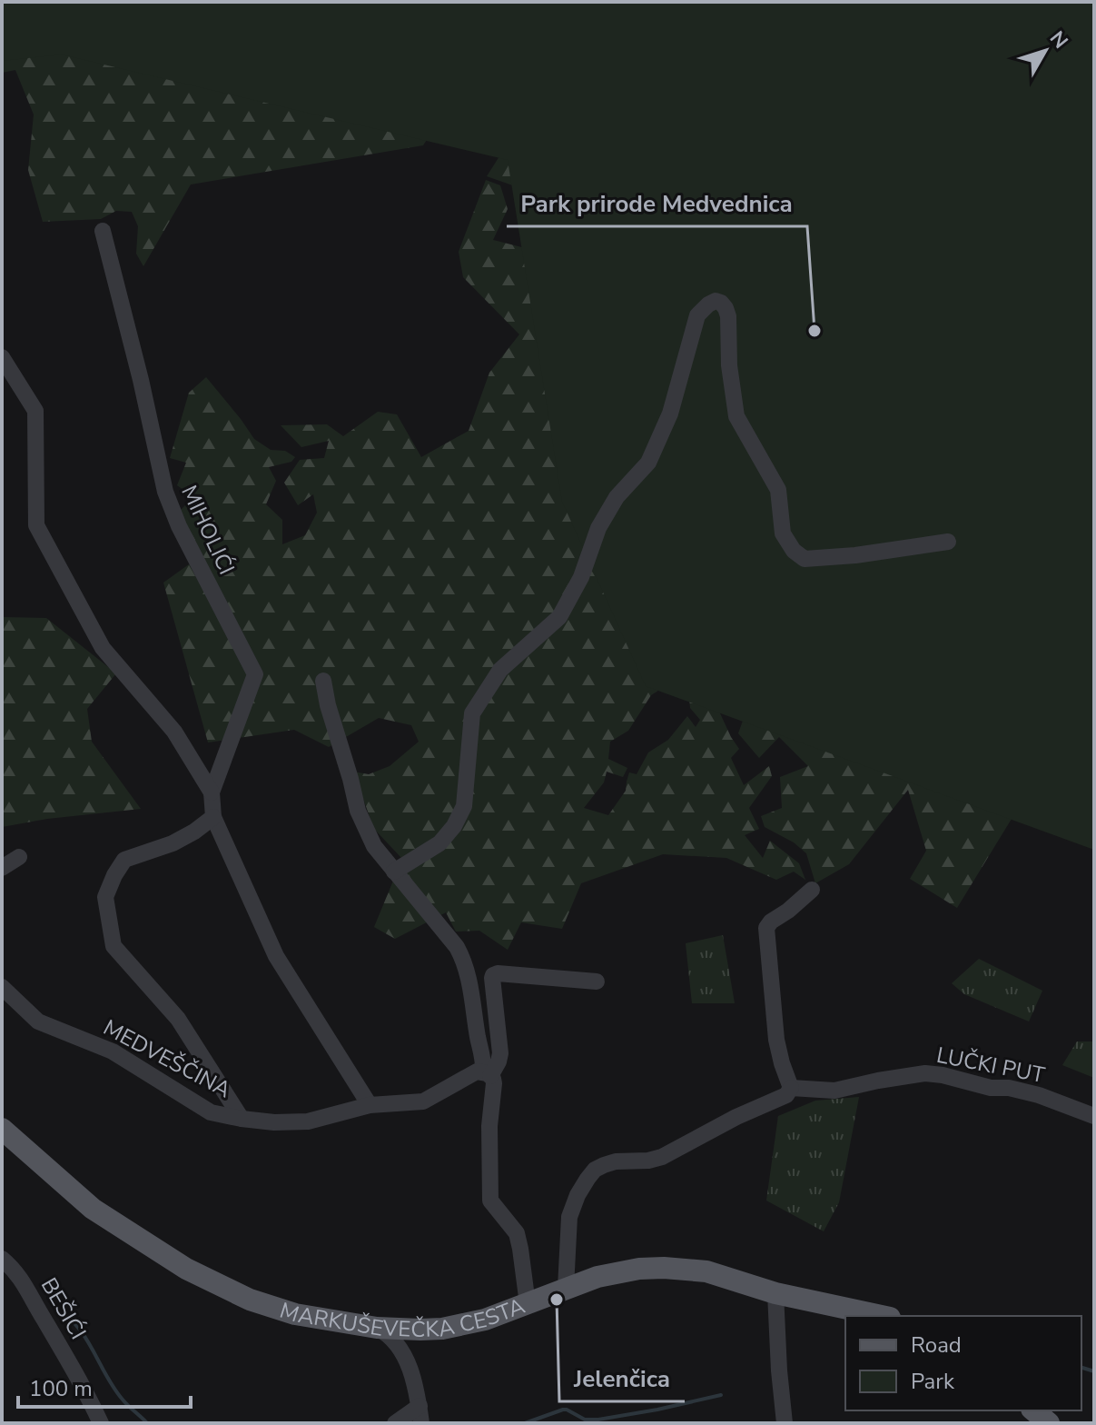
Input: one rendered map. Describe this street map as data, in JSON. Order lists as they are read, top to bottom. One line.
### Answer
{"streets":{"main road":["MARKUŠEVEČKA CESTA"],"street":["MIHOLIĆI","MEDVEŠČINA","LUČKI PUT","BEŠIĆI"]},"crossings":[["MIHOLIĆI","MEDVEŠČINA"]],"places":["Park prirode Medvednica","Jelenčica"],"legend":["Road","Park"],"scale_bar":"100 m","north":"top right"}
